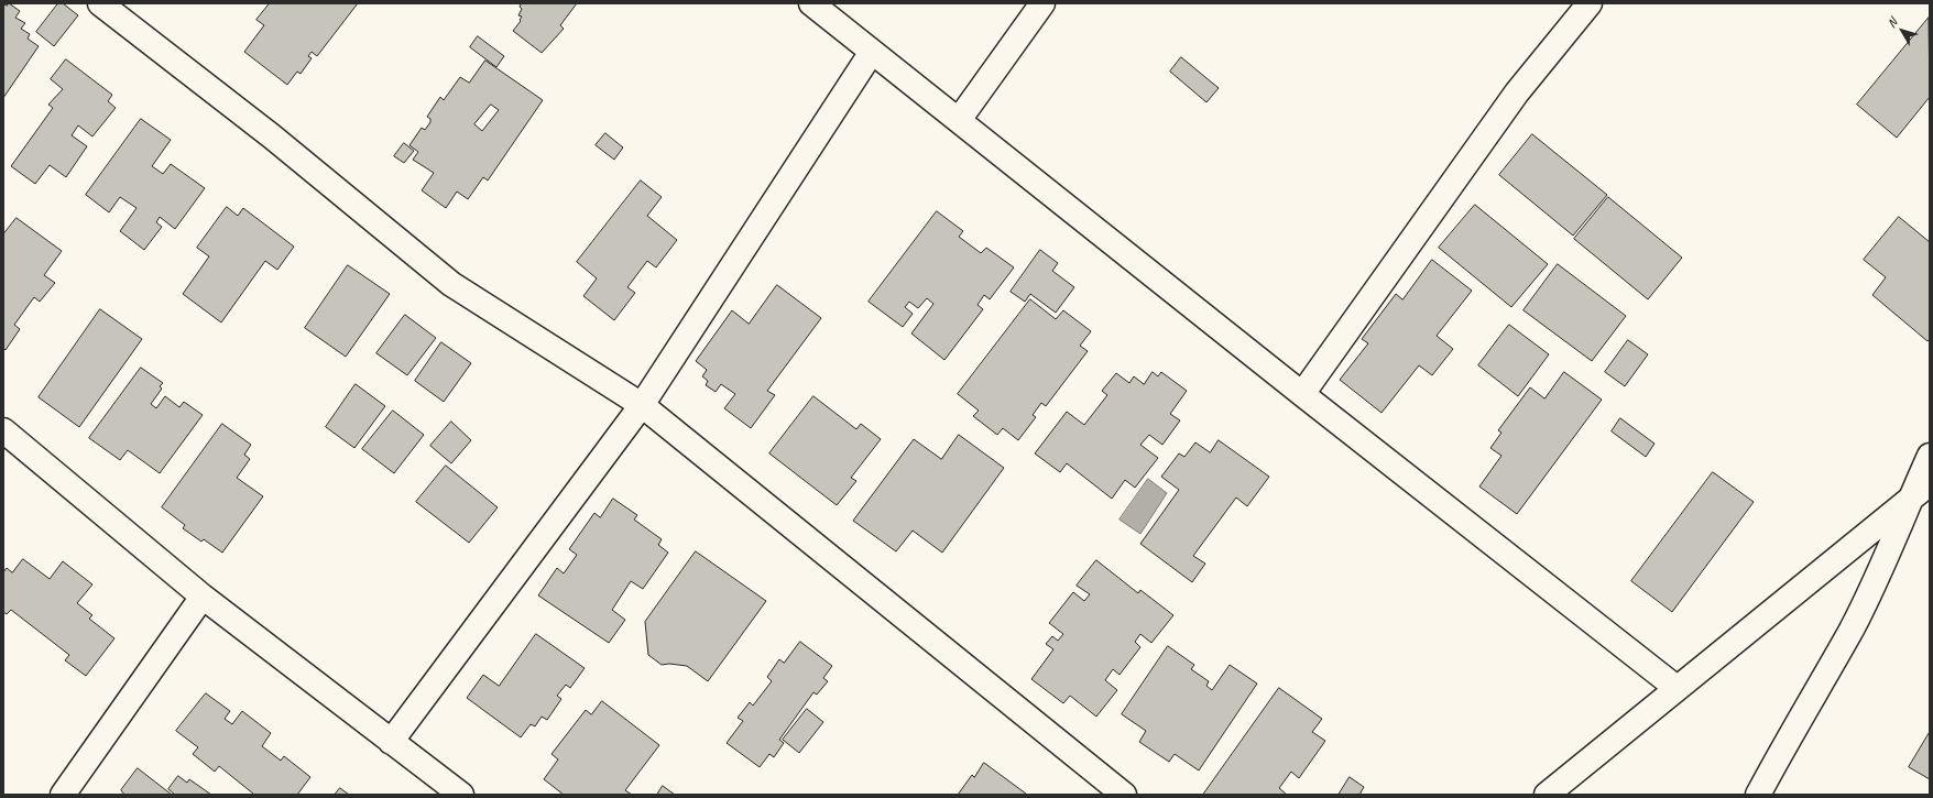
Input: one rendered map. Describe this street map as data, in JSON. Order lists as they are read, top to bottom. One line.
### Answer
{"north":"top left"}
